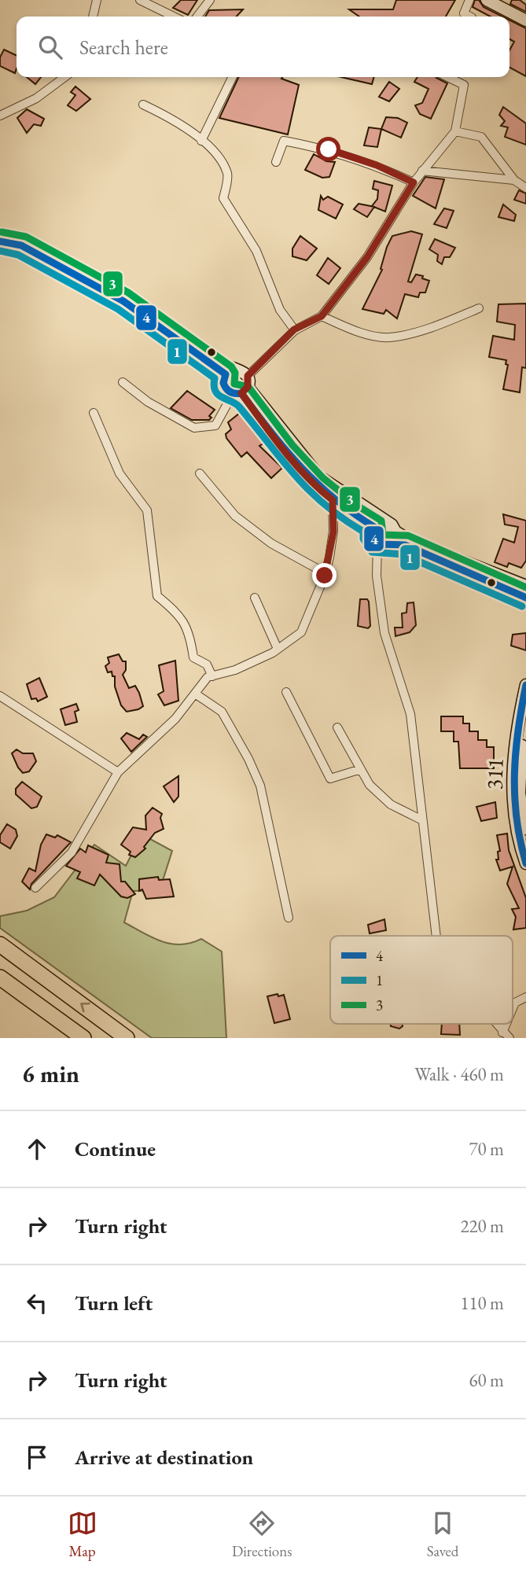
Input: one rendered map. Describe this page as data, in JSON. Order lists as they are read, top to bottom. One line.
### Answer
{"streets":{"street":["311"]},"lines":["transit line 3","transit line 4","transit line 1"],"legend":["4","1","3"],"page":{"search":"Search here","heading":["6 min","Walk · 460 m"],"list":[["Continue","70 m"],["Turn right","220 m"],["Turn left","110 m"],["Turn right","60 m"],"Arrive at destination"],"nav":["Map","Directions","Saved"]}}
